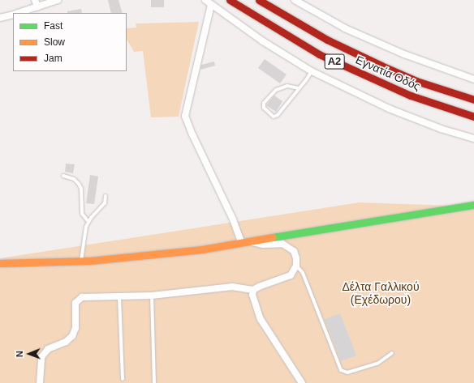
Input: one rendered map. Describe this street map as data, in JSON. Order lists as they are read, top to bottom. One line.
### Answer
{"streets":{"main road":["Α2","Εγνατία Οδός"]},"parks":["Δέλτα Γαλλικού (Εχέδωρου)"],"legend":["Fast","Slow","Jam"],"north":"left"}
